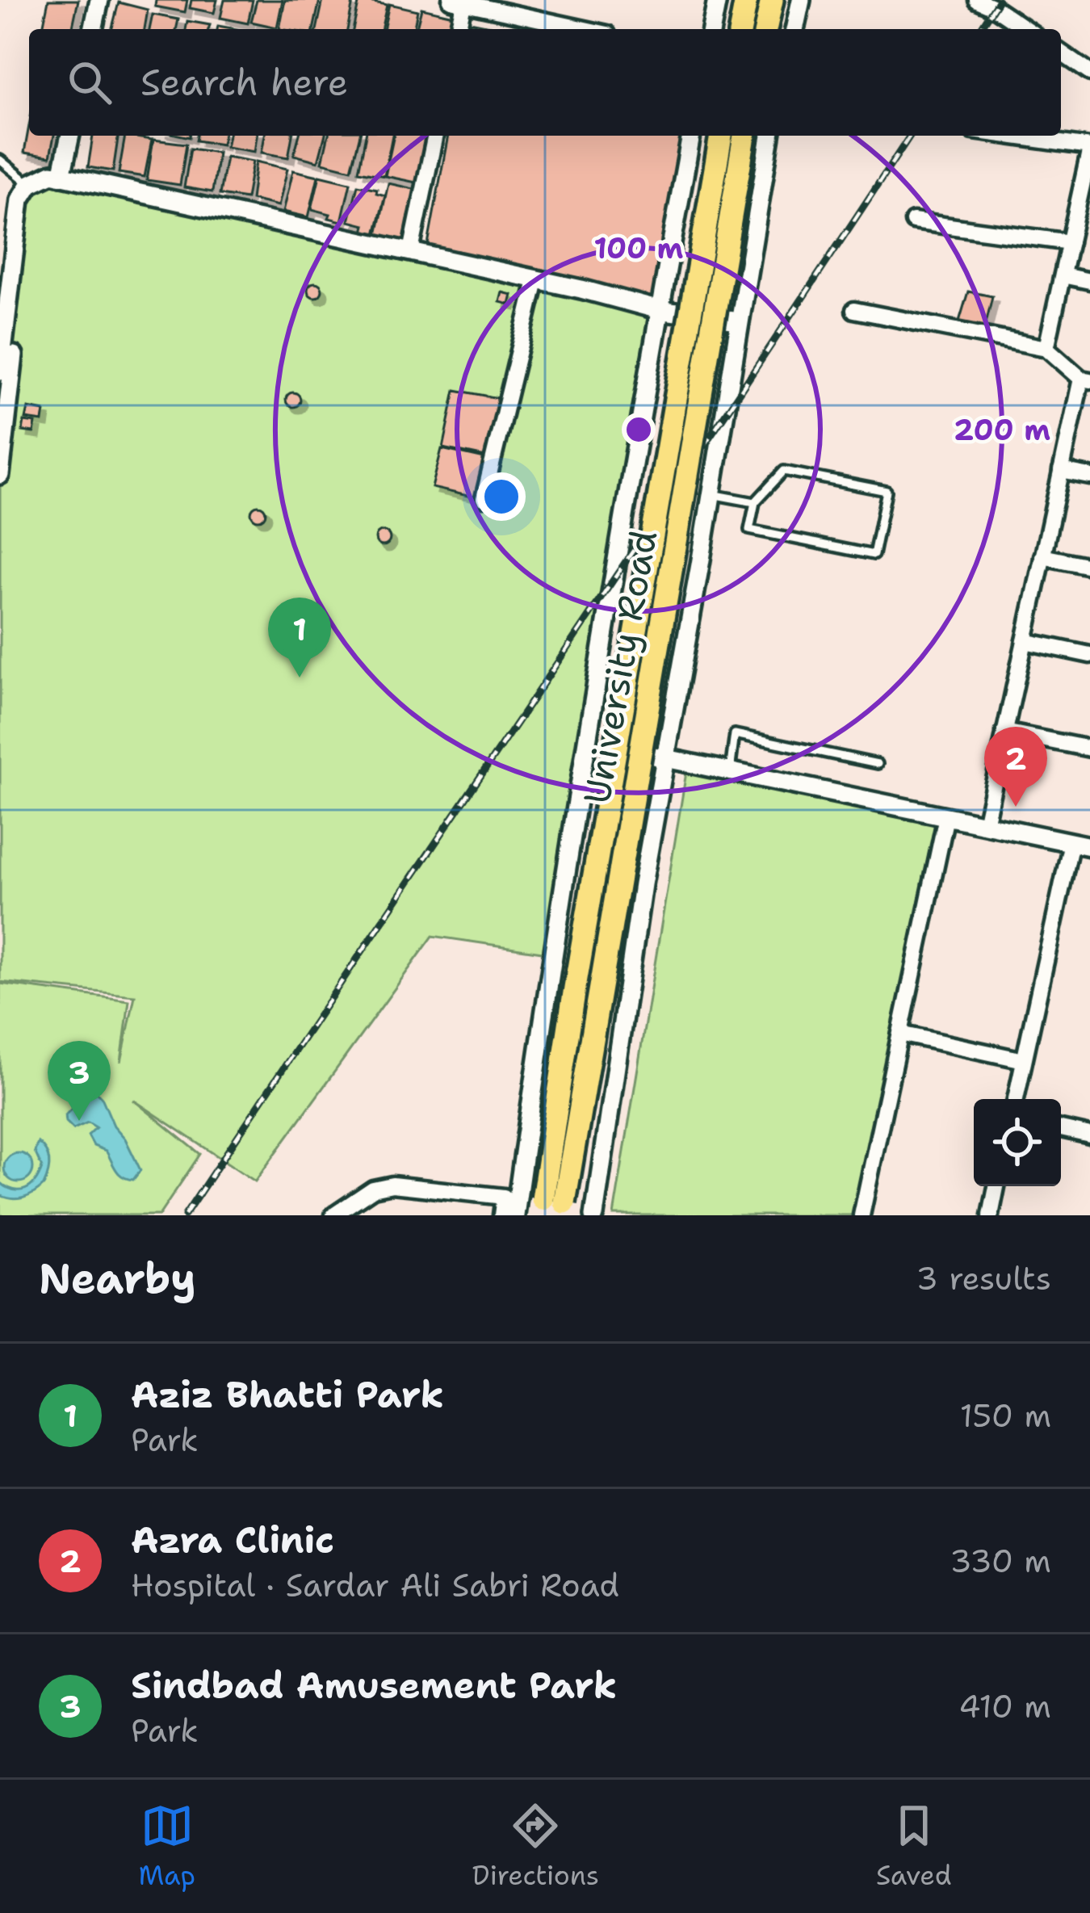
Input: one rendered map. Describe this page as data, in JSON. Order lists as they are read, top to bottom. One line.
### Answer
{"streets":{"main road":["University Road"]},"page":{"search":"Search here","pins":["1","2","3"],"heading":["Nearby","3 results"],"list":[{"mark":"1","name":"Aziz Bhatti Park","note":"Park","value":"150 m"},{"mark":"2","name":"Azra Clinic","note":"Hospital · Sardar Ali Sabri Road","value":"330 m"},{"mark":"3","name":"Sindbad Amusement Park","note":"Park","value":"410 m"}],"nav":["Map","Directions","Saved"]},"rings":["100 m","200 m"]}
